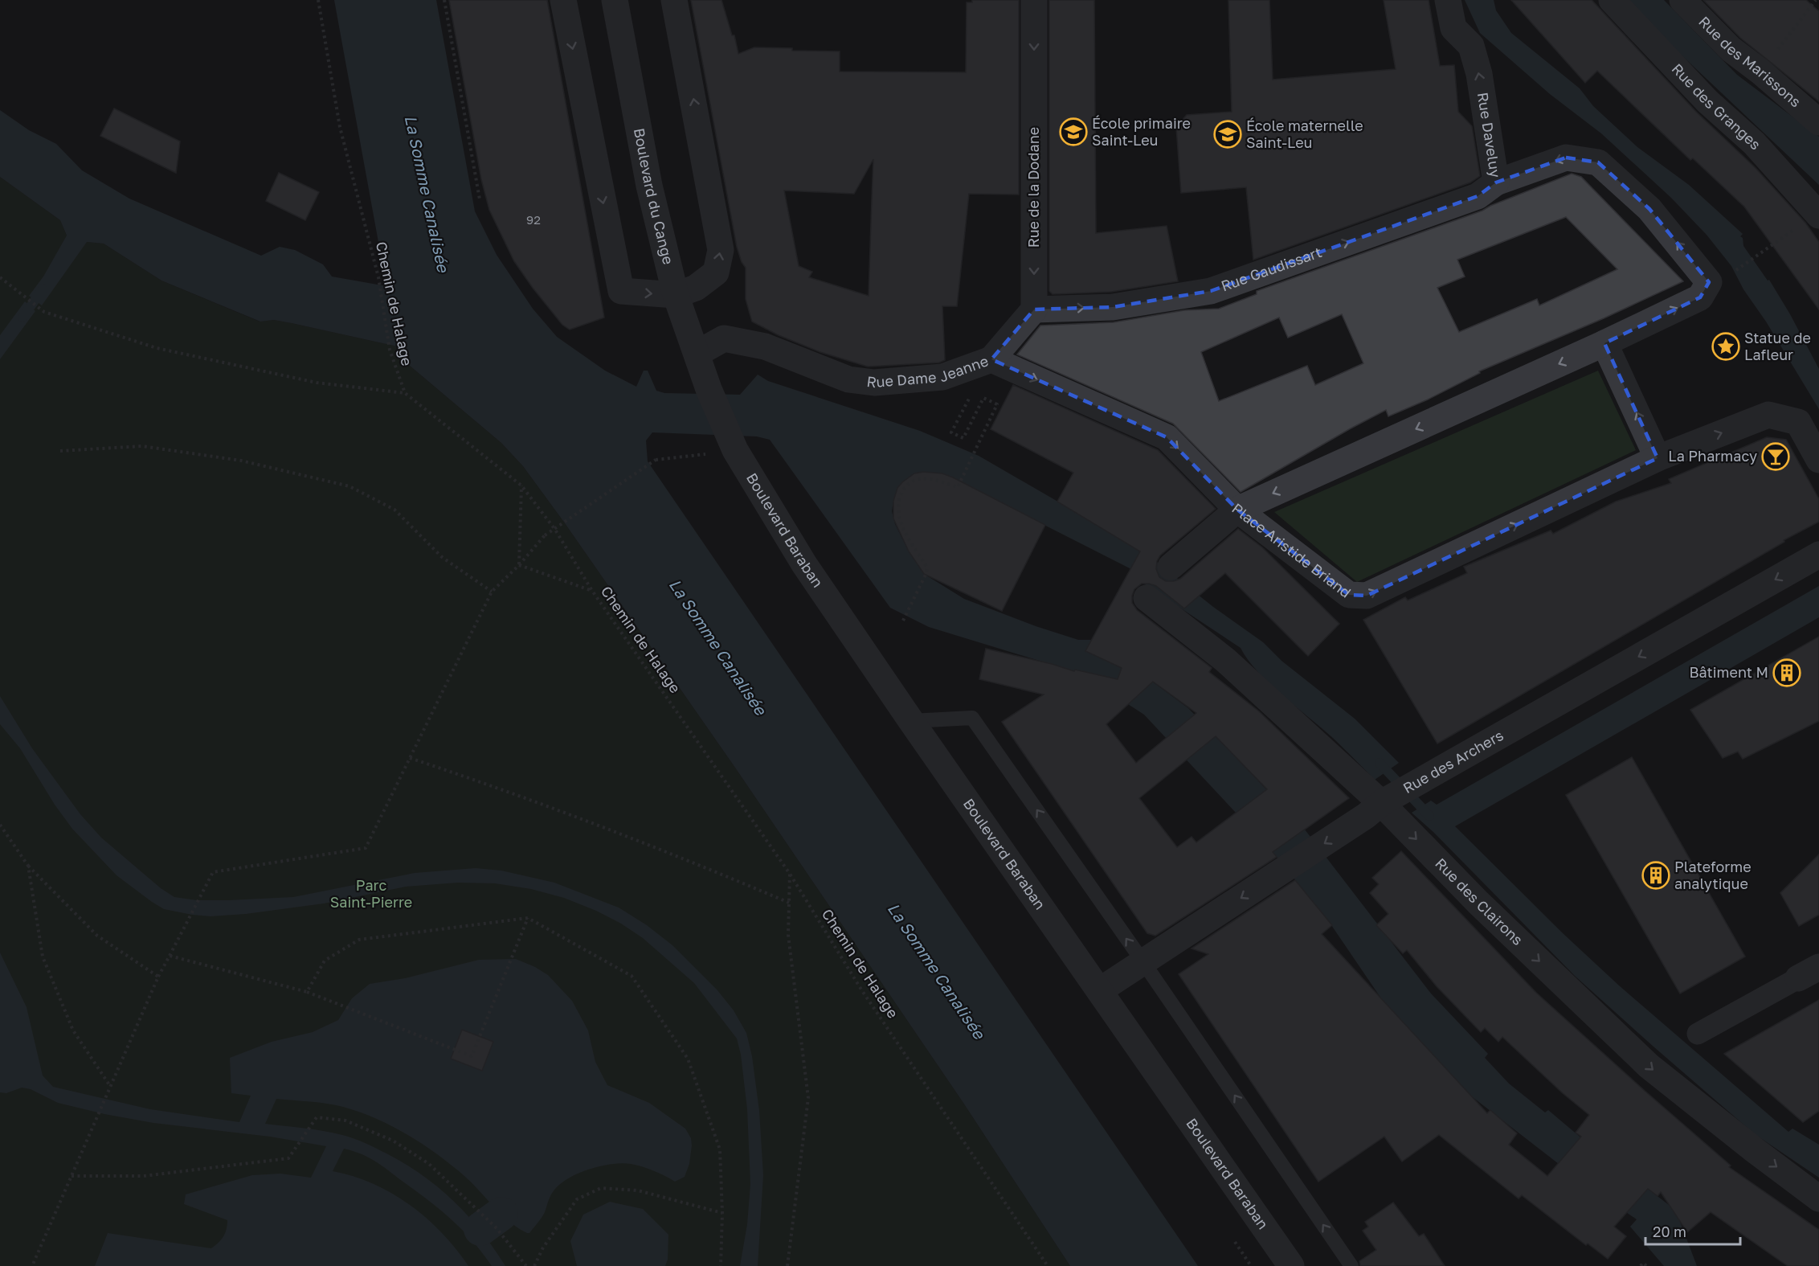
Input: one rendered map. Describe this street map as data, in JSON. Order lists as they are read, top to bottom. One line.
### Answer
{"streets":{"street":["Rue des Marissons","Rue des Granges","Rue Daveluy","Rue de la Dodane","Boulevard du Cange","Rue Gaudissart","Rue Dame Jeanne","Boulevard Baraban","Place Aristide Briand","Rue des Archers","Rue des Clairons"],"path":["Chemin de Halage"]},"crossings":[["Rue Daveluy","Rue Gaudissart"],["Rue Daveluy","Place Aristide Briand"],["Rue de la Dodane","Rue Gaudissart"],["Boulevard du Cange","Rue Dame Jeanne"],["Boulevard du Cange","Boulevard Baraban"],["Rue Dame Jeanne","Place Aristide Briand"],["Boulevard Baraban","Rue des Archers"],["Rue des Archers","Rue des Clairons"]],"one_way":["Rue Daveluy","Rue de la Dodane","Rue Gaudissart","Rue Dame Jeanne","Rue des Archers","Rue des Clairons"],"water":["La Somme Canalisée"],"parks":["Parc Saint-Pierre"],"places":{"school or university":["École primaire Saint-Leu","École maternelle Saint-Leu"],"place":["Statue de Lafleur"],"bar":["La Pharmacy"],"building":["Bâtiment M","Plateforme analytique"]},"house_numbers":["92"],"scale_bar":"20 m"}
